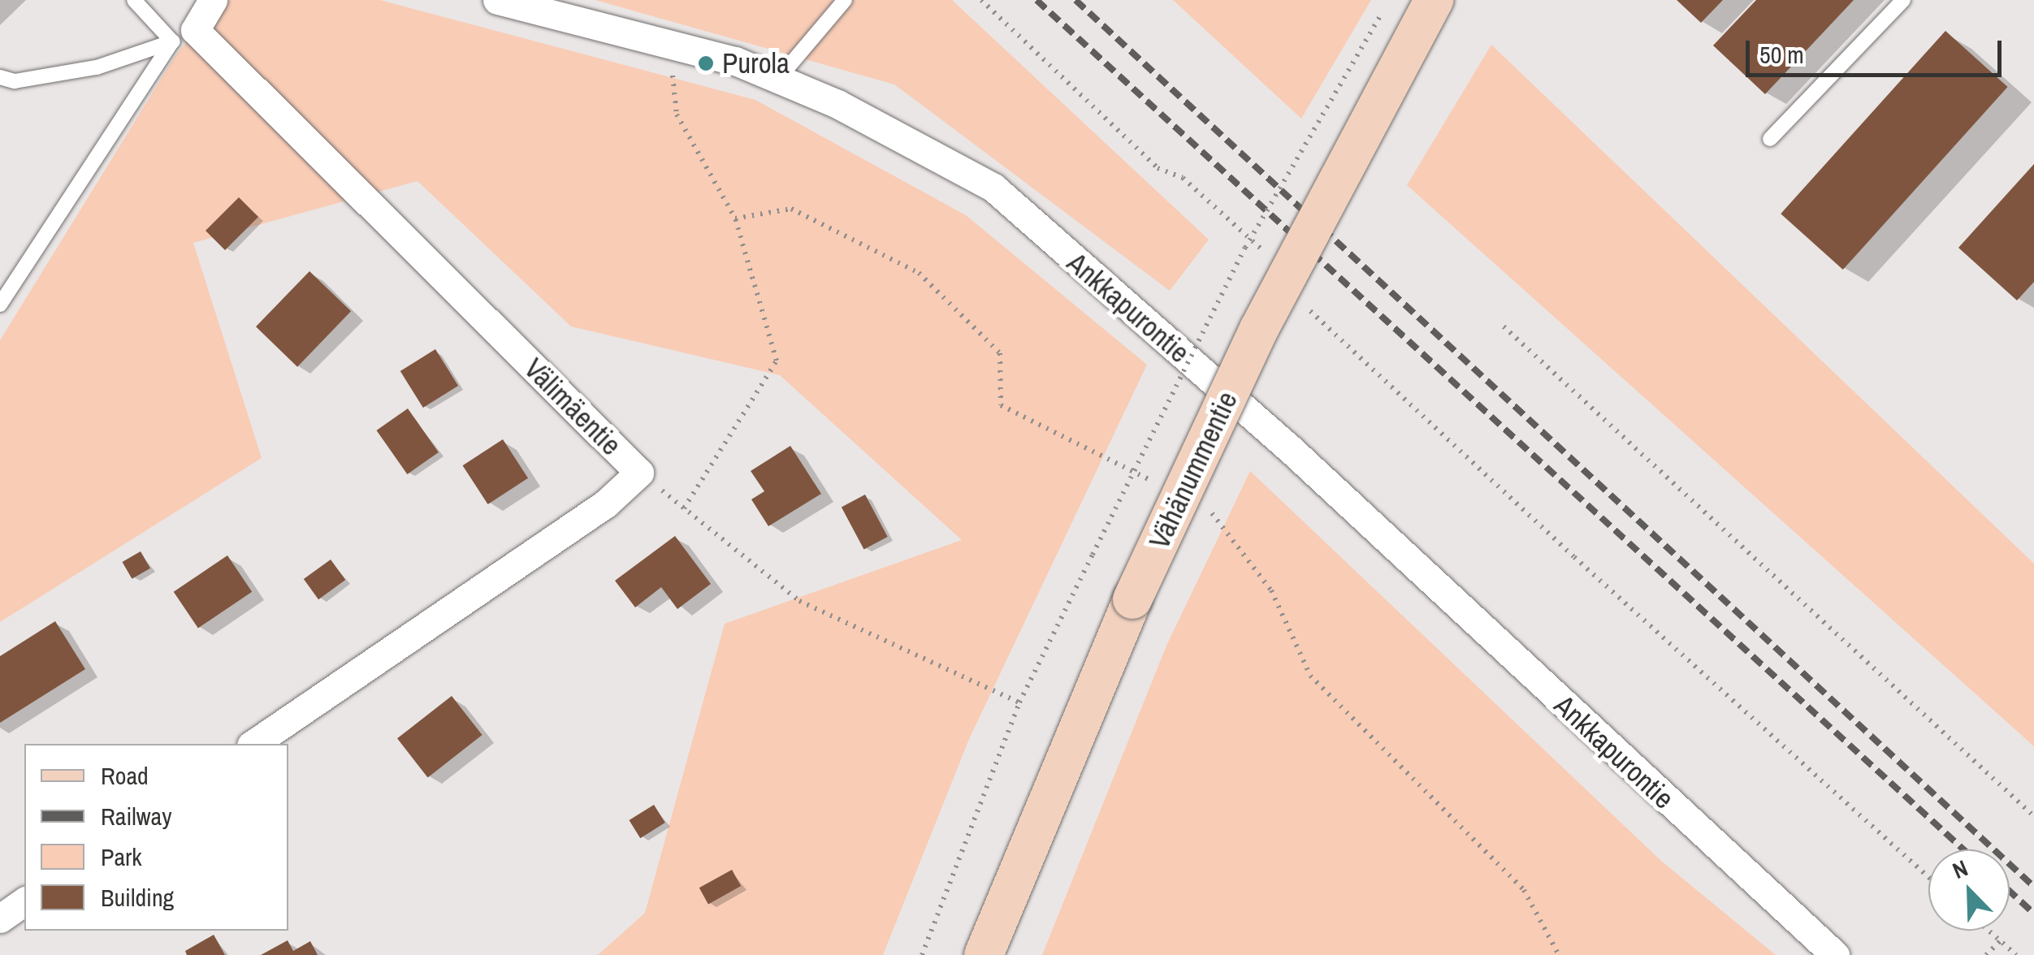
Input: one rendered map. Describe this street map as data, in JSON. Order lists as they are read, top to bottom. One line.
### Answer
{"streets":{"main road":["Vähänummentie"],"street":["Ankkapurontie","Välimäentie"]},"places":["Purola"],"legend":["Road","Railway","Park","Building"],"scale_bar":"50 m","north":"top left"}
